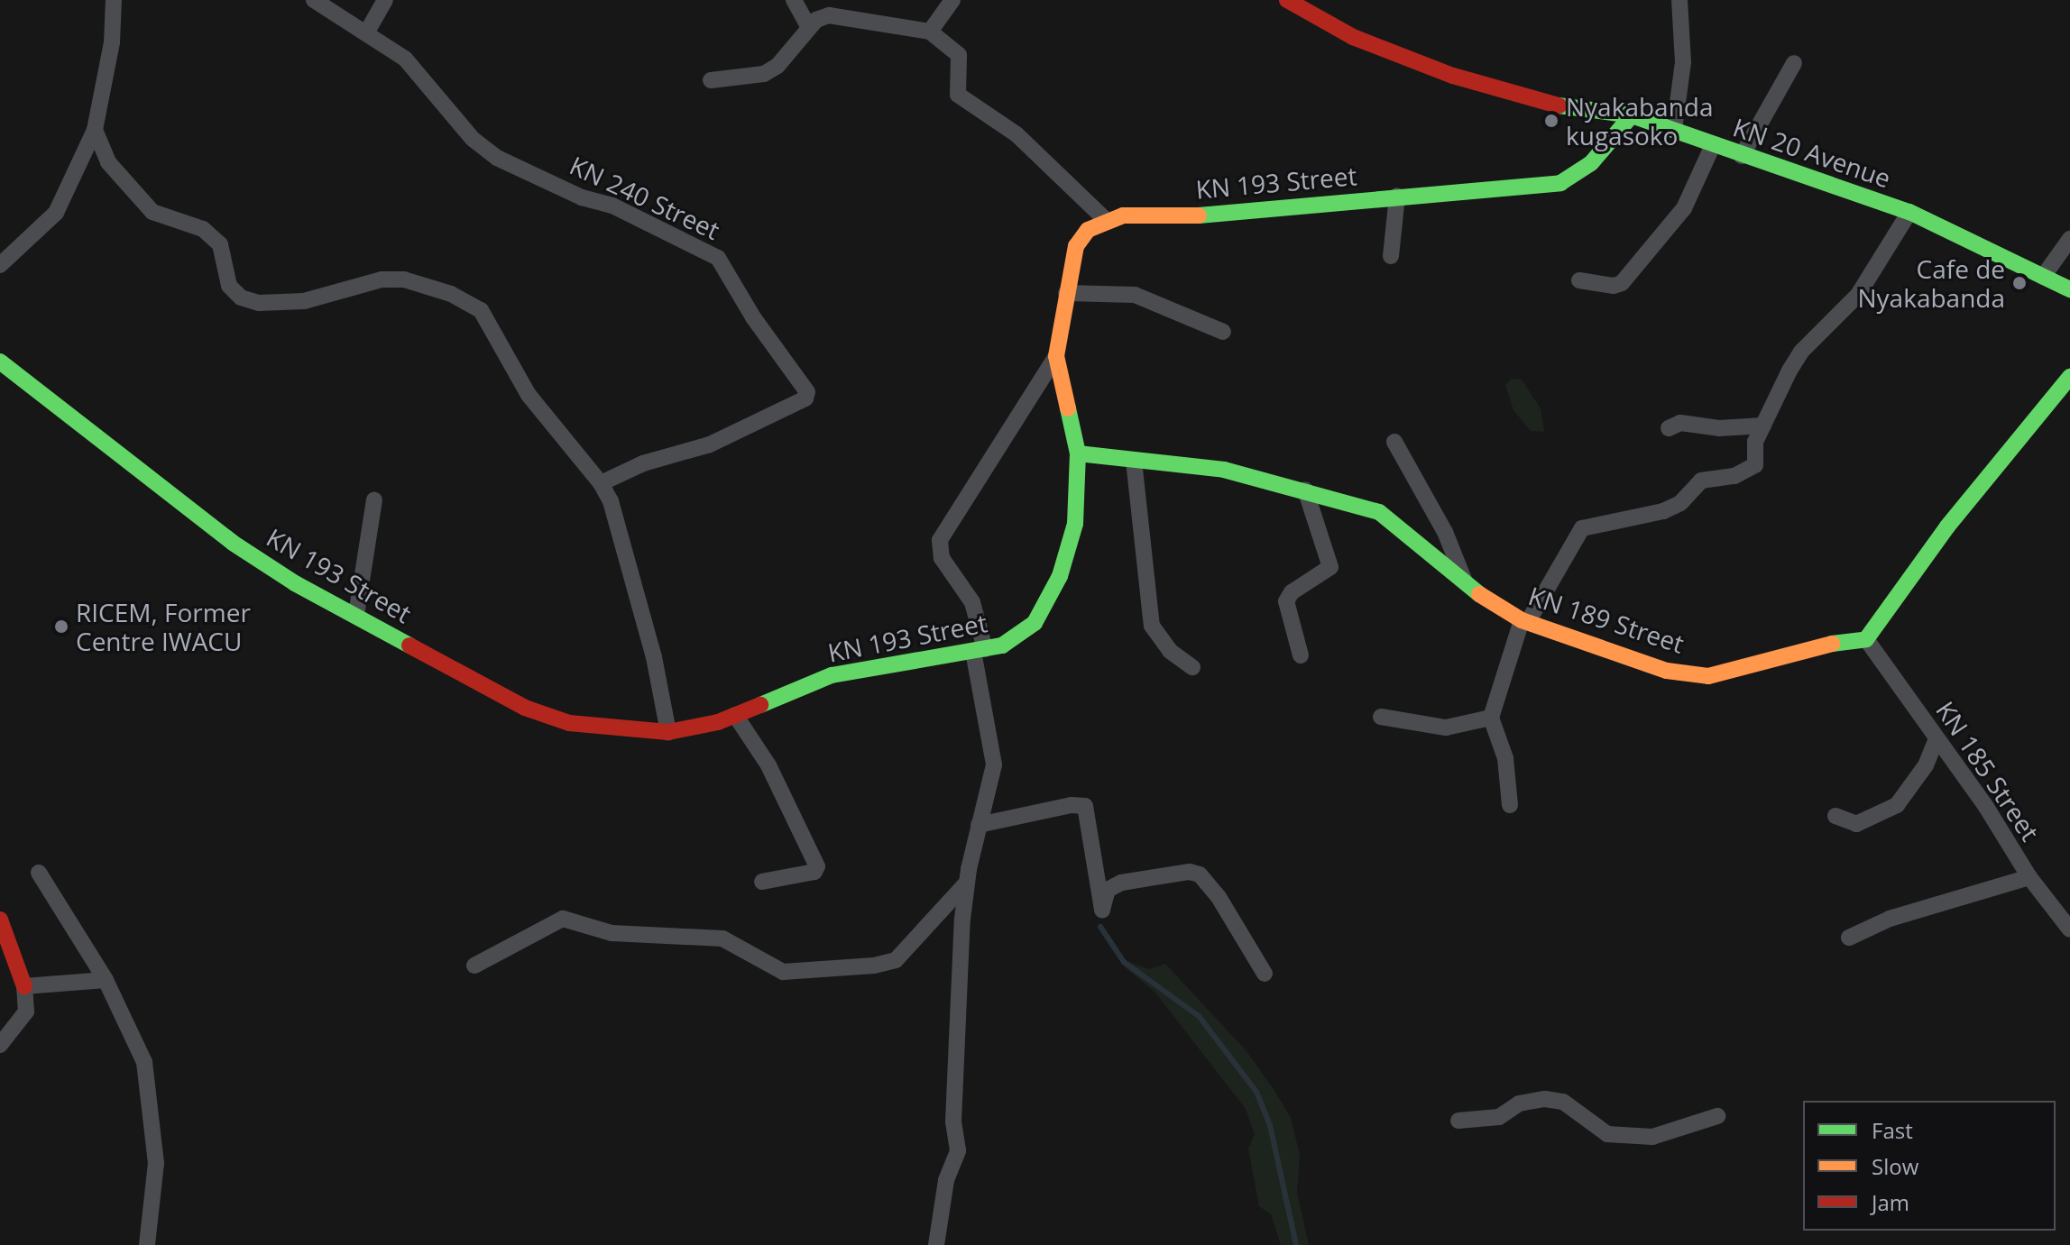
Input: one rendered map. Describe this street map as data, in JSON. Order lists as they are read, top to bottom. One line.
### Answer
{"streets":{"street":["KN 20 Avenue","KN 193 Street","KN 240 Street","KN 189 Street","KN 185 Street"]},"crossings":[["KN 20 Avenue","KN 193 Street"],["KN 193 Street","KN 189 Street"],["KN 189 Street","KN 185 Street"]],"places":["Nyakabanda kugasoko","Cafe de Nyakabanda","RICEM, Former Centre IWACU"],"legend":["Fast","Slow","Jam"]}
